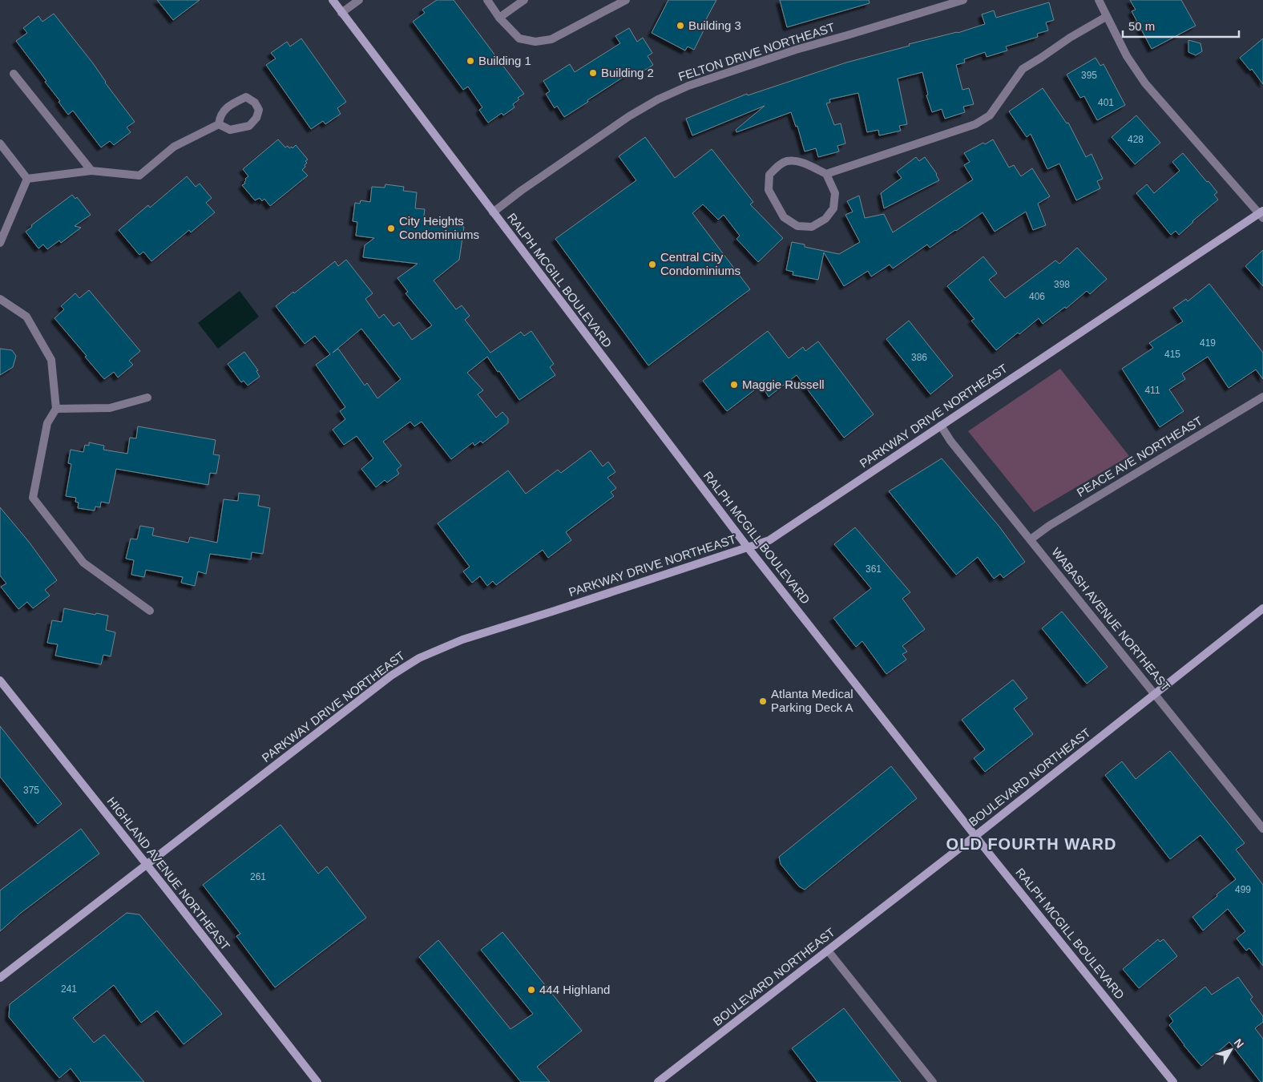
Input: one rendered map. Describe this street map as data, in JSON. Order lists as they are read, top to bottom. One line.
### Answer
{"streets":{"main road":["RALPH MCGILL BOULEVARD","PARKWAY DRIVE NORTHEAST","BOULEVARD NORTHEAST","HIGHLAND AVENUE NORTHEAST"],"street":["FELTON DRIVE NORTHEAST","PEACE AVE NORTHEAST","WABASH AVENUE NORTHEAST"]},"crossings":[["FELTON DRIVE NORTHEAST","RALPH MCGILL BOULEVARD"],["RALPH MCGILL BOULEVARD","PARKWAY DRIVE NORTHEAST"],["RALPH MCGILL BOULEVARD","BOULEVARD NORTHEAST"],["PARKWAY DRIVE NORTHEAST","WABASH AVENUE NORTHEAST"],["PARKWAY DRIVE NORTHEAST","HIGHLAND AVENUE NORTHEAST"],["PEACE AVE NORTHEAST","WABASH AVENUE NORTHEAST"],["WABASH AVENUE NORTHEAST","BOULEVARD NORTHEAST"]],"districts":["OLD FOURTH WARD"],"places":["Building 3","Building 1","Building 2","City Heights Condominiums","Central City Condominiums","Maggie Russell","Atlanta Medical Parking Deck A","444 Highland"],"house_numbers":["395","401","428","398","406","419","415","386","411","361","375","261","499","241"],"scale_bar":"50 m","north":"top right"}
